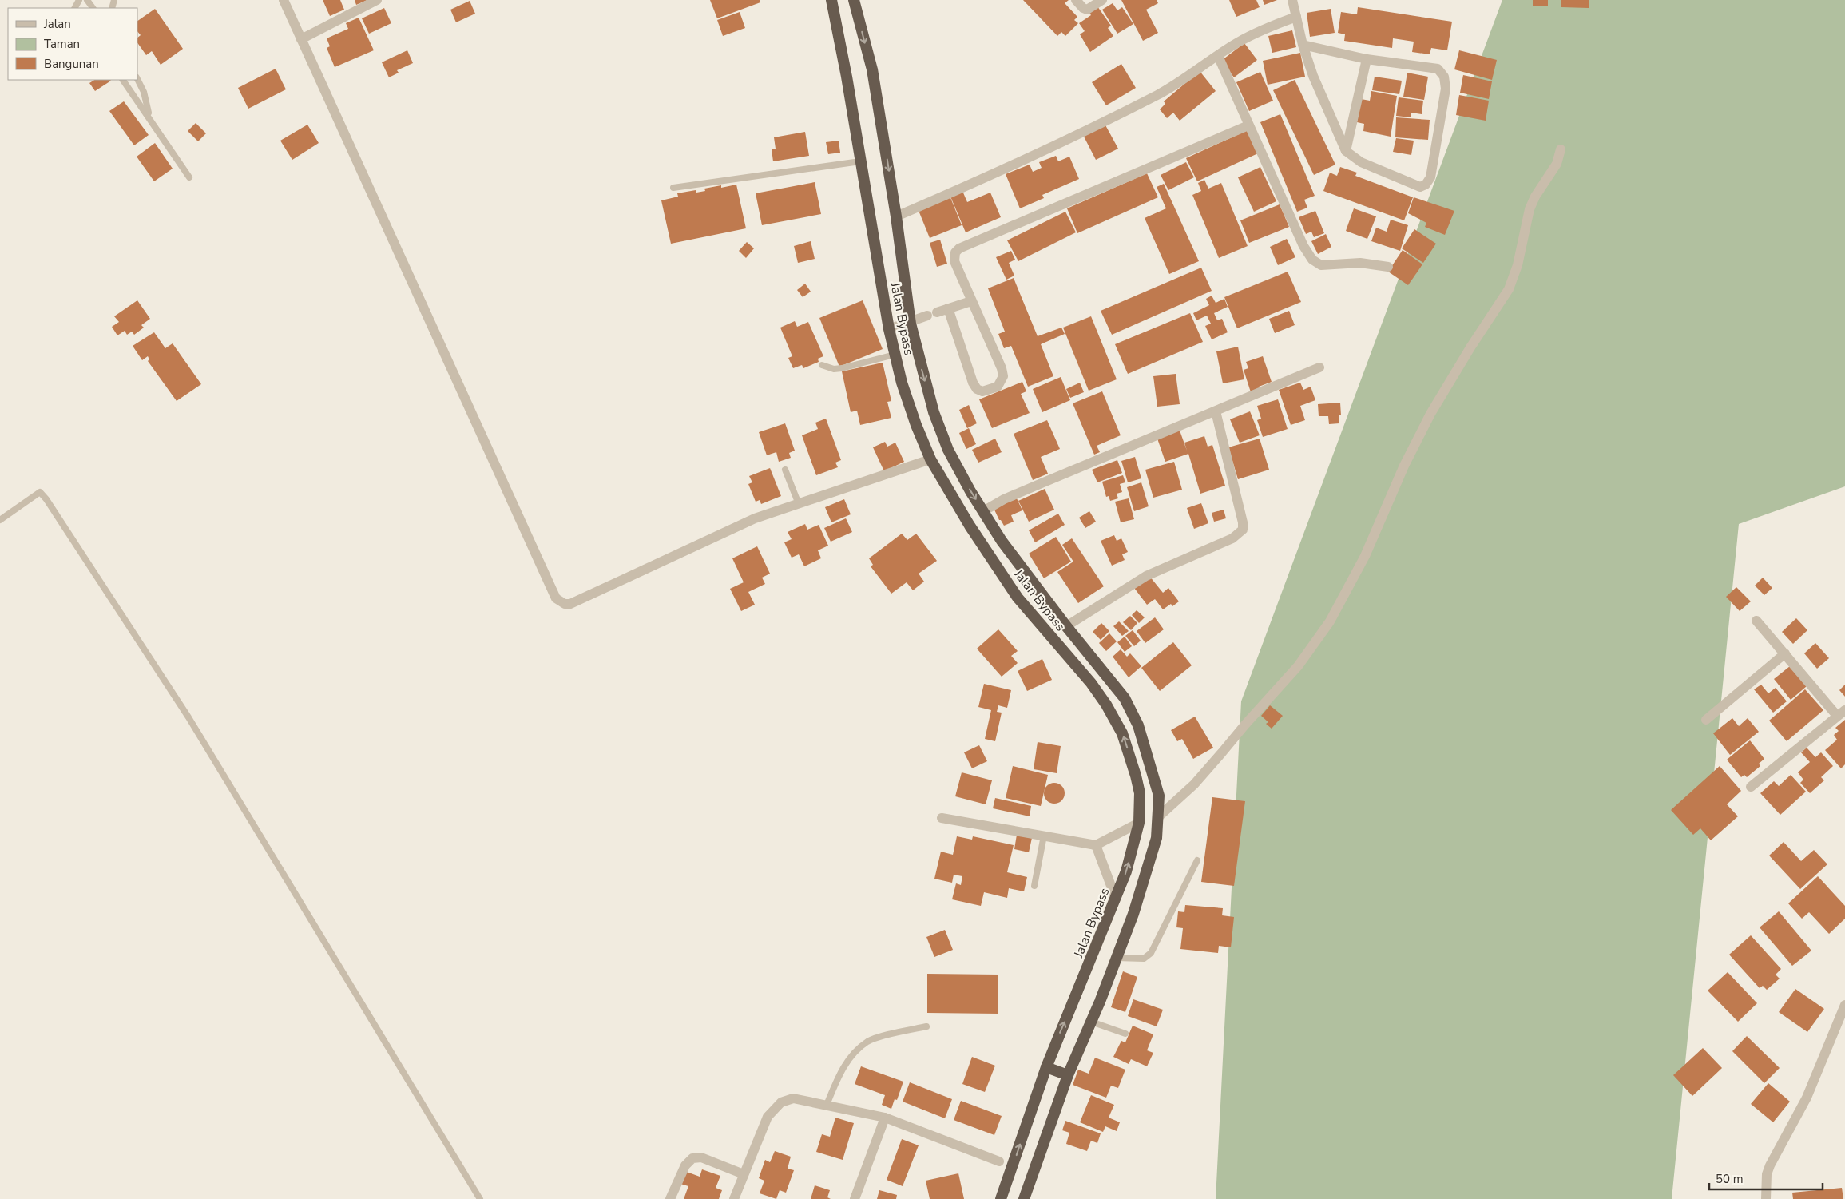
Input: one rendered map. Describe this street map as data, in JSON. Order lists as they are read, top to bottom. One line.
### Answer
{"streets":{"highway":["Jalan Bypass"]},"legend":["Jalan","Taman","Bangunan"],"scale_bar":"50 m"}
